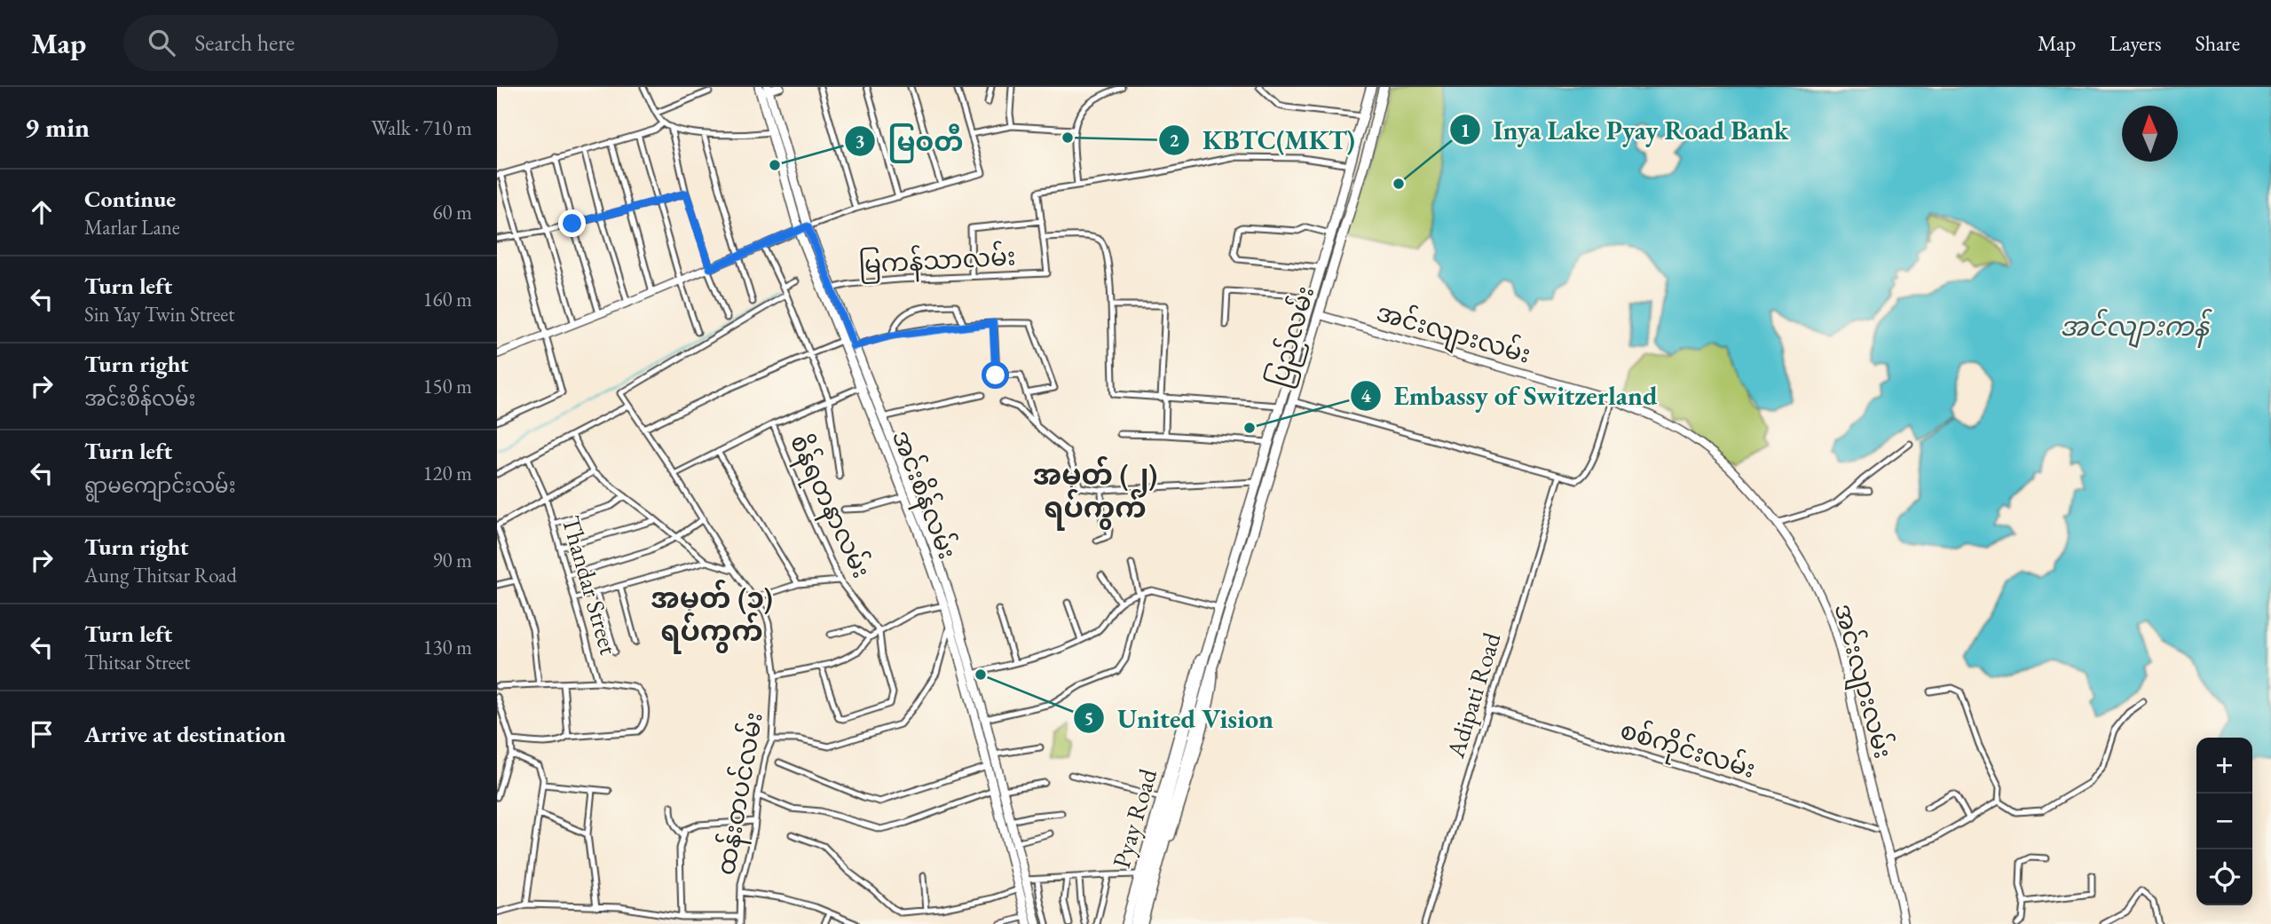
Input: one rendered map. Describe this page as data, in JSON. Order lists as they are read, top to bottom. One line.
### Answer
{"streets":{"highway":["ပြည်လမ်း","Pyay Road"],"main road":["အင်းလျားလမ်း","အင်းစိန်လမ်း"],"street":["မြကန်သာလမ်း","စိန်ရတနာလမ်း","Thandar Street","Adipati Road","စစ်ကိုင်းလမ်း","ထန်းတပင်လမ်း"]},"crossings":[["မြကန်သာလမ်း","အင်းစိန်လမ်း"],["အင်းလျားလမ်း","ပြည်လမ်း"],["ပြည်လမ်း","Pyay Road"],["Adipati Road","စစ်ကိုင်းလမ်း"]],"districts":["အမှတ် (၂) ရပ်ကွက်","အမှတ် (၁) ရပ်ကွက်"],"water":["အင်လျားကန်"],"places":["KBTC(MKT)","မြဝတီ","Inya Lake Pyay Road Bank","Embassy of Switzerland","United Vision"],"north":"top","page":{"header":"Map","search":"Search here","nav":["Map","Layers","Share"],"heading":["9 min","Walk · 710 m"],"list":[["Continue","Marlar Lane","60 m"],["Turn left","Sin Yay Twin Street","160 m"],["Turn right","အင်းစိန်လမ်း","150 m"],["Turn left","ရွာမကျောင်းလမ်း","120 m"],["Turn right","Aung Thitsar Road","90 m"],["Turn left","Thitsar Street","130 m"],"Arrive at destination"],"map_buttons":["+","−"]}}
